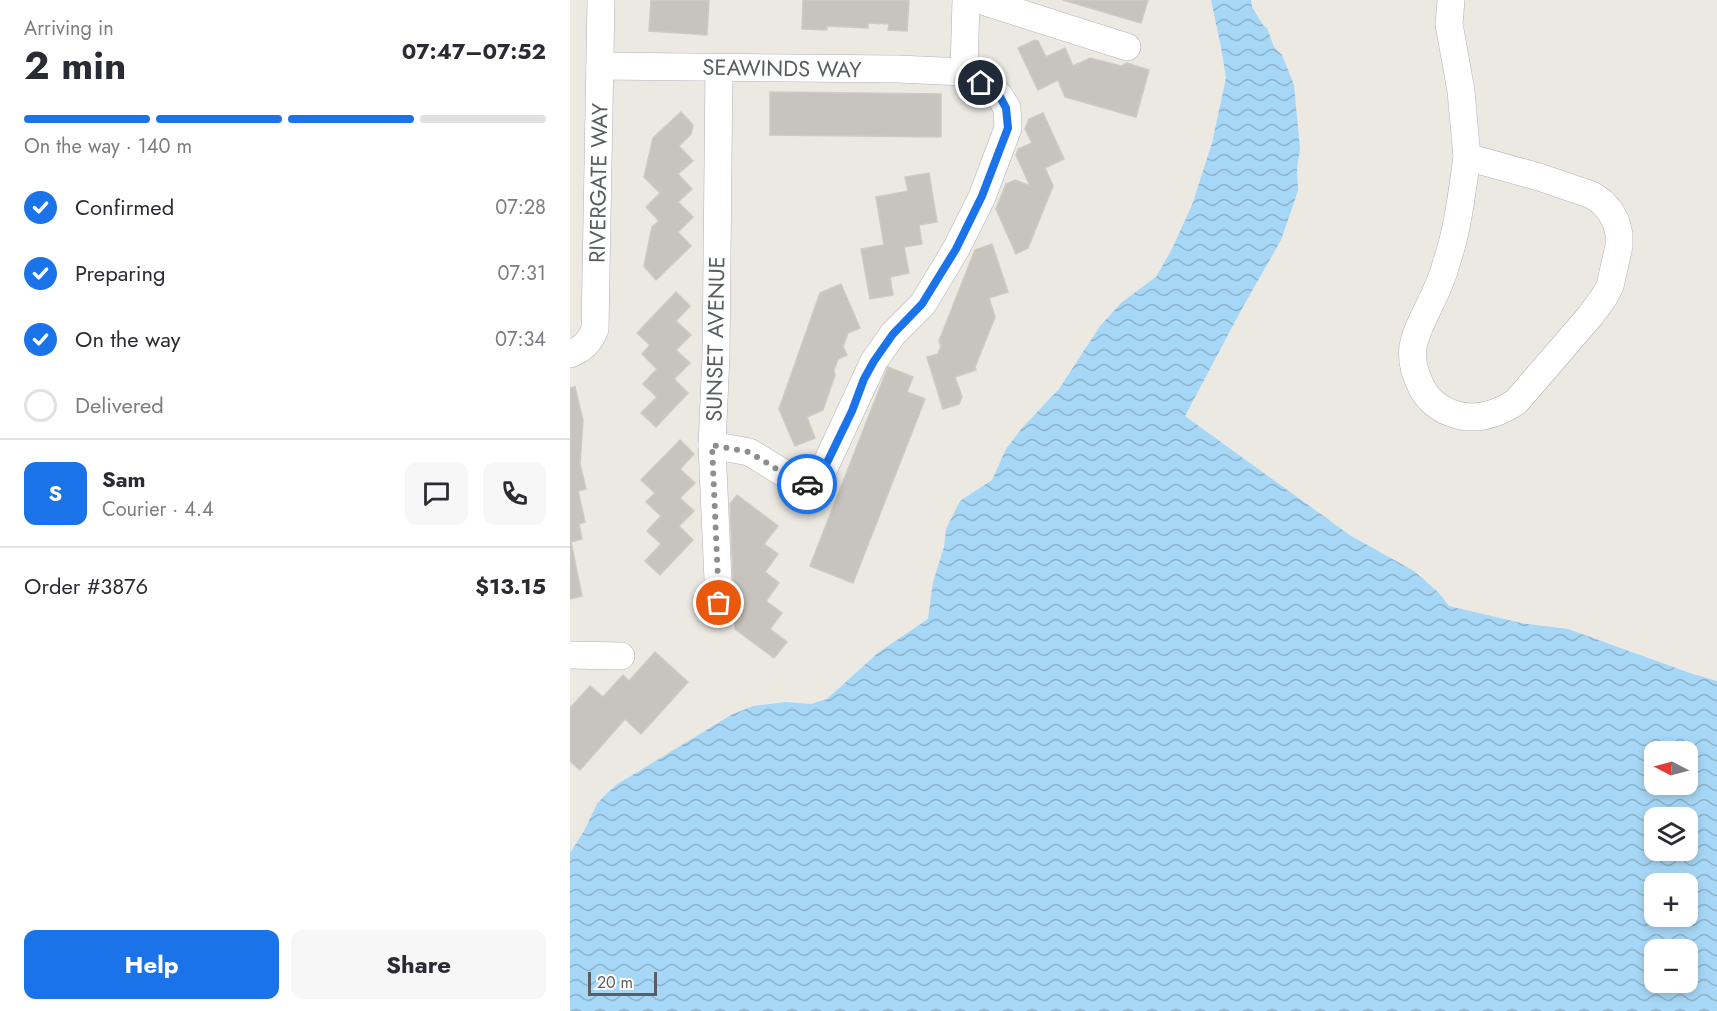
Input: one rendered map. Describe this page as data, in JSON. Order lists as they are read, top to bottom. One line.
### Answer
{"streets":{"street":["SEAWINDS WAY","RIVERGATE WAY","SUNSET AVENUE"]},"crossings":[["SEAWINDS WAY","RIVERGATE WAY"],["SEAWINDS WAY","SUNSET AVENUE"]],"scale_bar":"20 m","north":"left","page":{"heading":["2 min","Arriving in","07:47–07:52"],"panel":["Sam","Courier · 4.4","Order #3876","$13.15"],"bar":"On the way · 140 m","list":[["Confirmed","07:28"],["Preparing","07:31"],["On the way","07:34"],"Delivered"],"round":"S","map_buttons":["+","−"],"buttons":["Help","Share"],"scale":"20 m"}}
